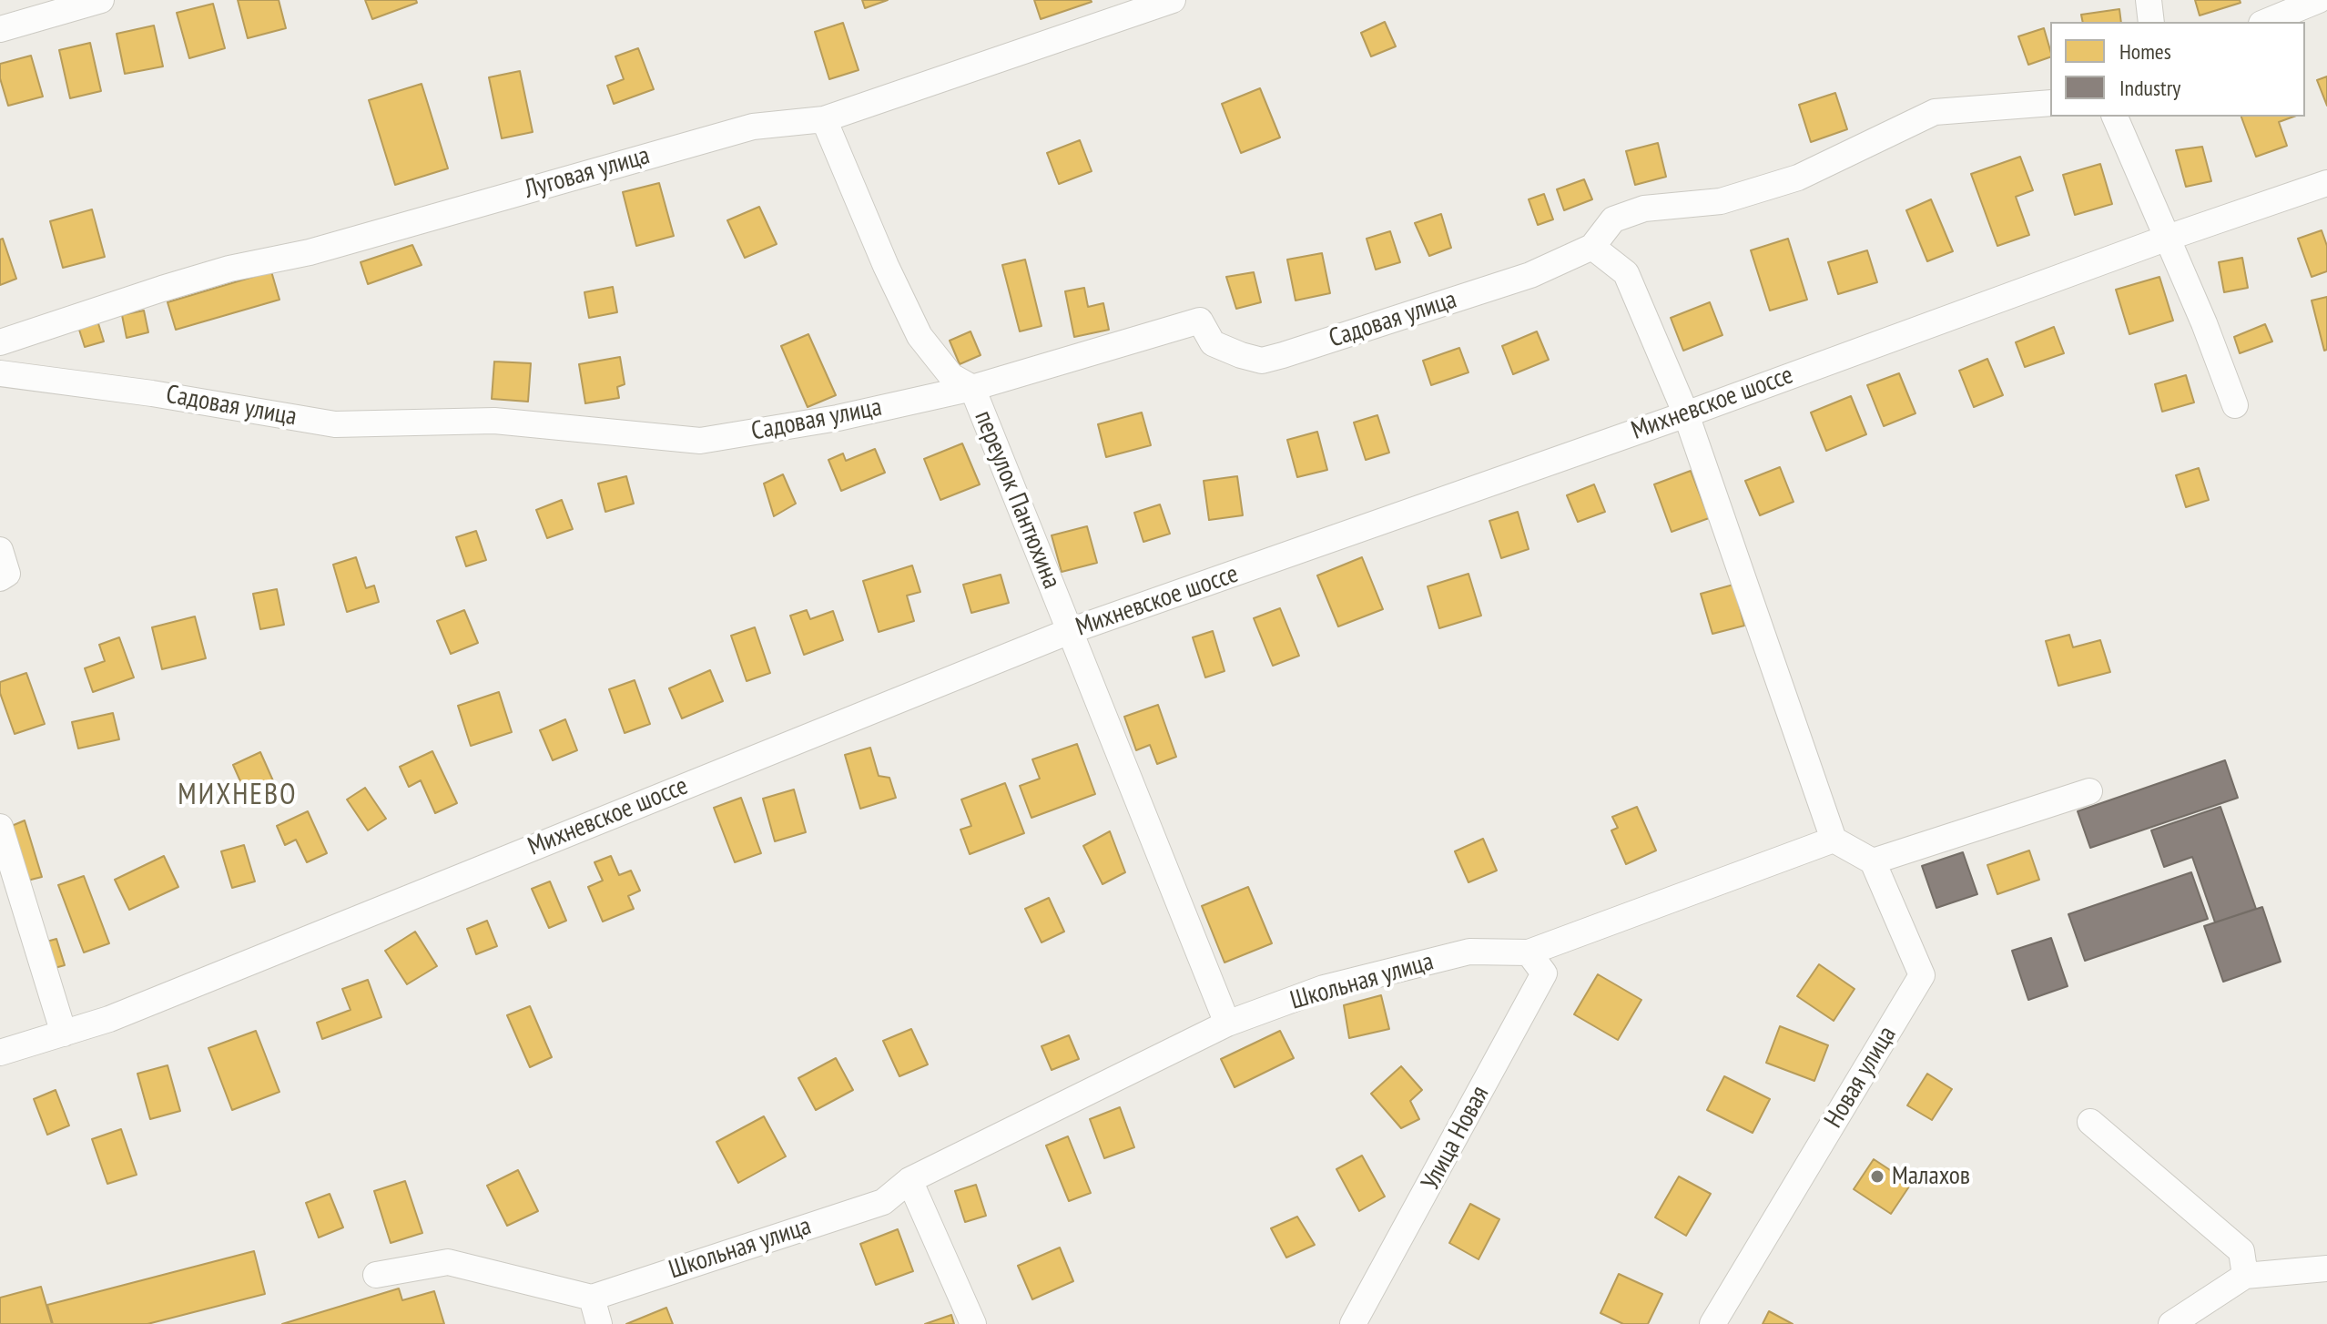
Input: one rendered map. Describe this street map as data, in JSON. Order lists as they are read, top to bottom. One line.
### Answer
{"streets":{"street":["Луговая улица","Садовая улица","Михневское шоссе","переулок Пантюхина","Школьная улица","Новая улица","Улица Новая"]},"crossings":[["Луговая улица","переулок Пантюхина"],["Садовая улица","переулок Пантюхина"],["Михневское шоссе","переулок Пантюхина"],["переулок Пантюхина","Школьная улица"],["Школьная улица","Улица Новая"]],"districts":["МИХНЕВО"],"places":["Малахов"],"legend":["Homes","Industry"]}
